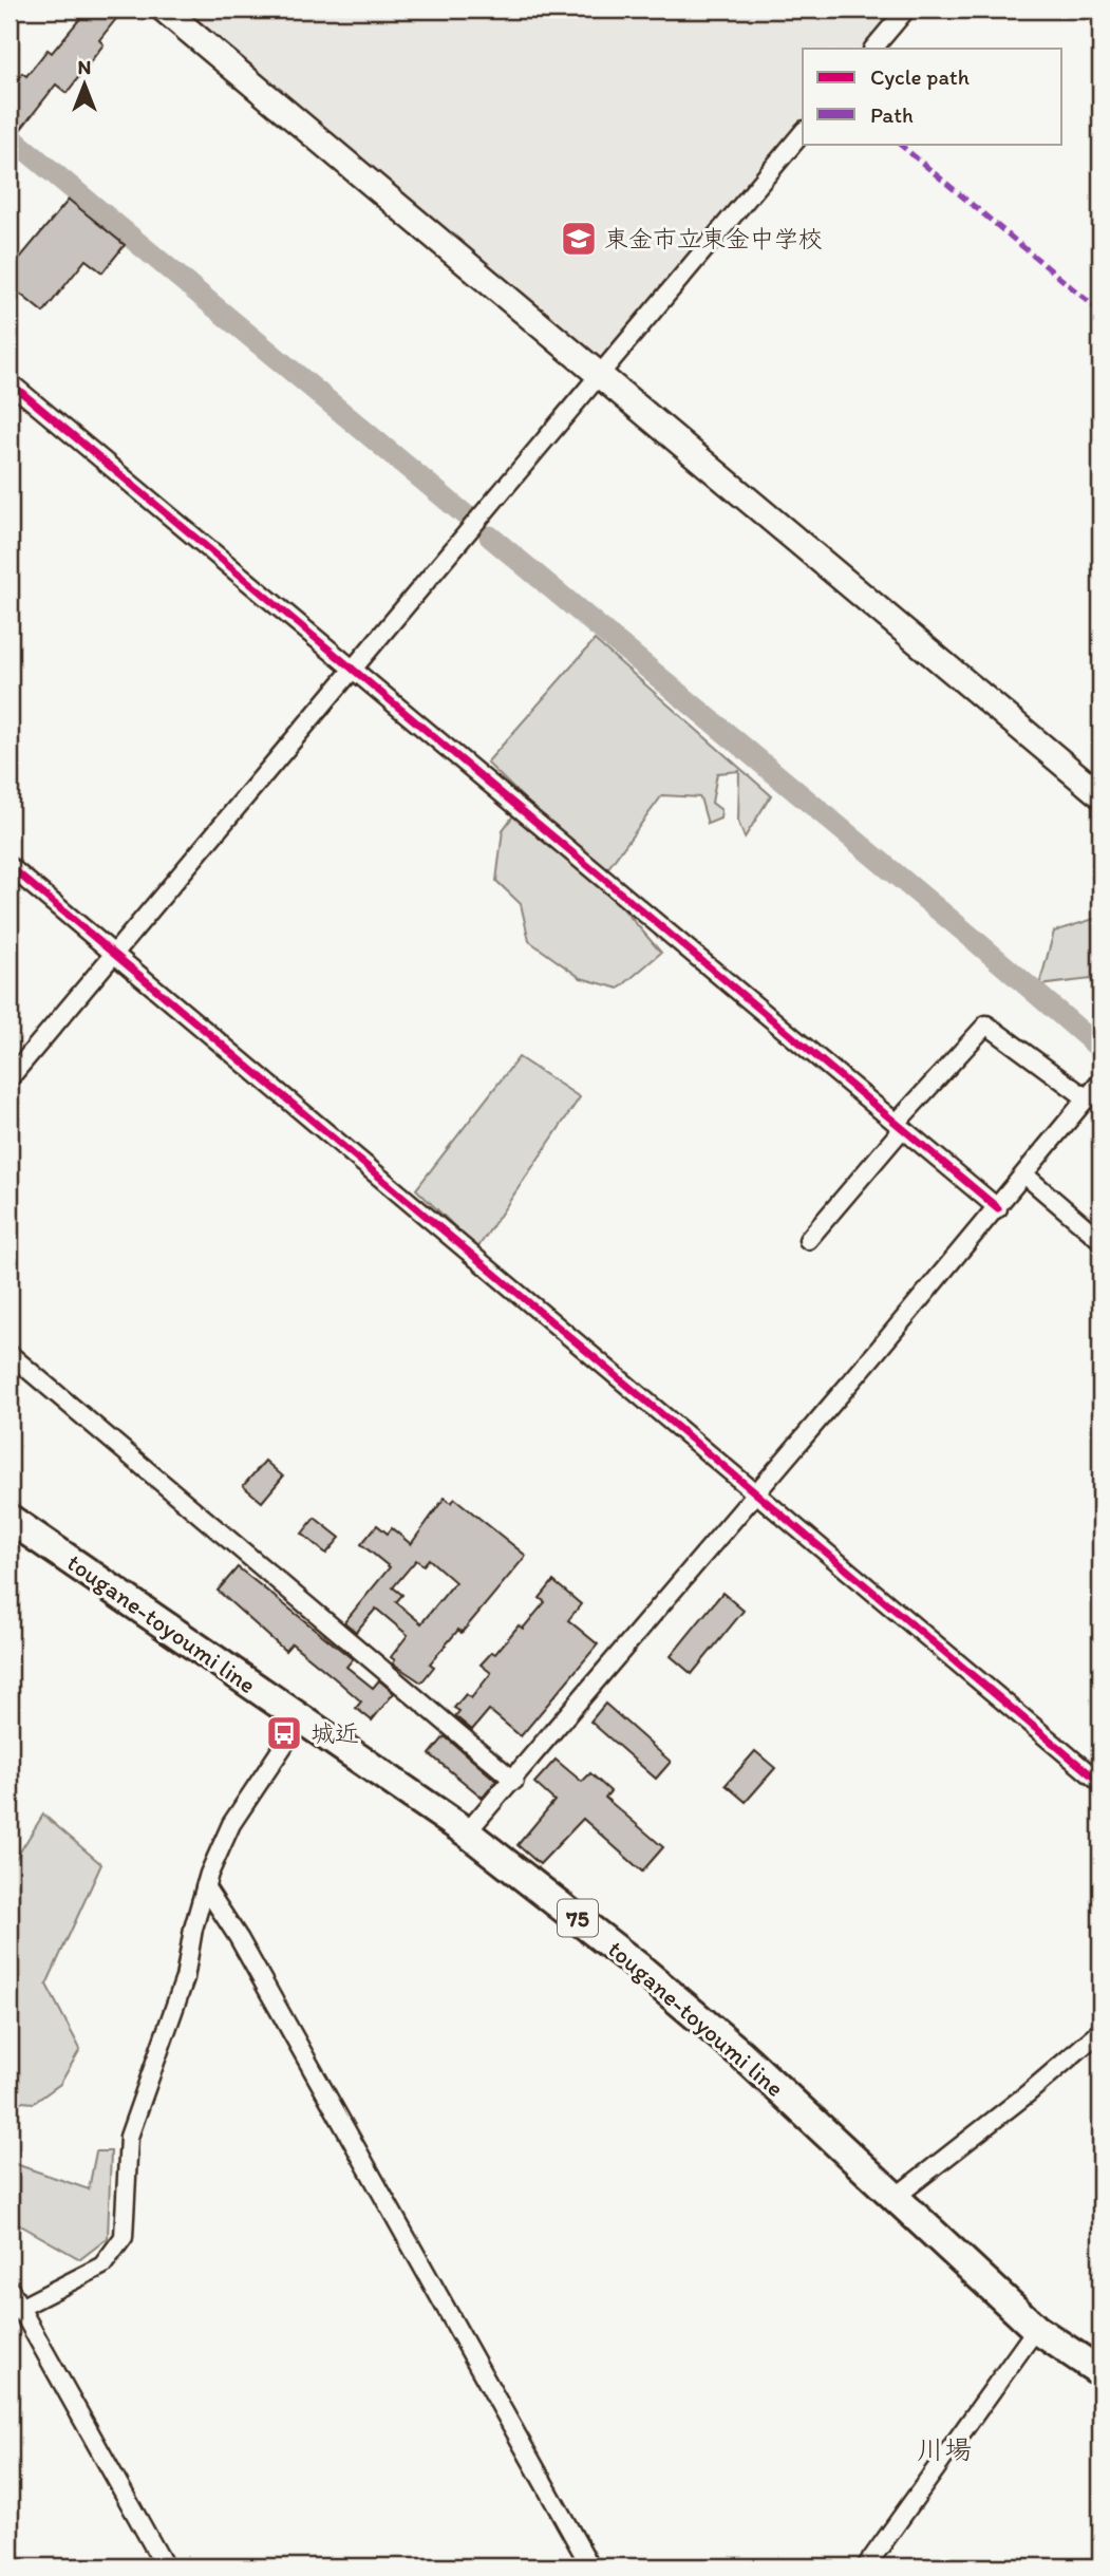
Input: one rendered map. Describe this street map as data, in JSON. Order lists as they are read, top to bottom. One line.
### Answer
{"streets":{"main road":["tougane-toyoumi line","75"]},"districts":["川場"],"places":{"school or university":["東金市立東金中学校"],"bus stop":["城近"]},"legend":["Cycle path","Path"],"north":"top"}
